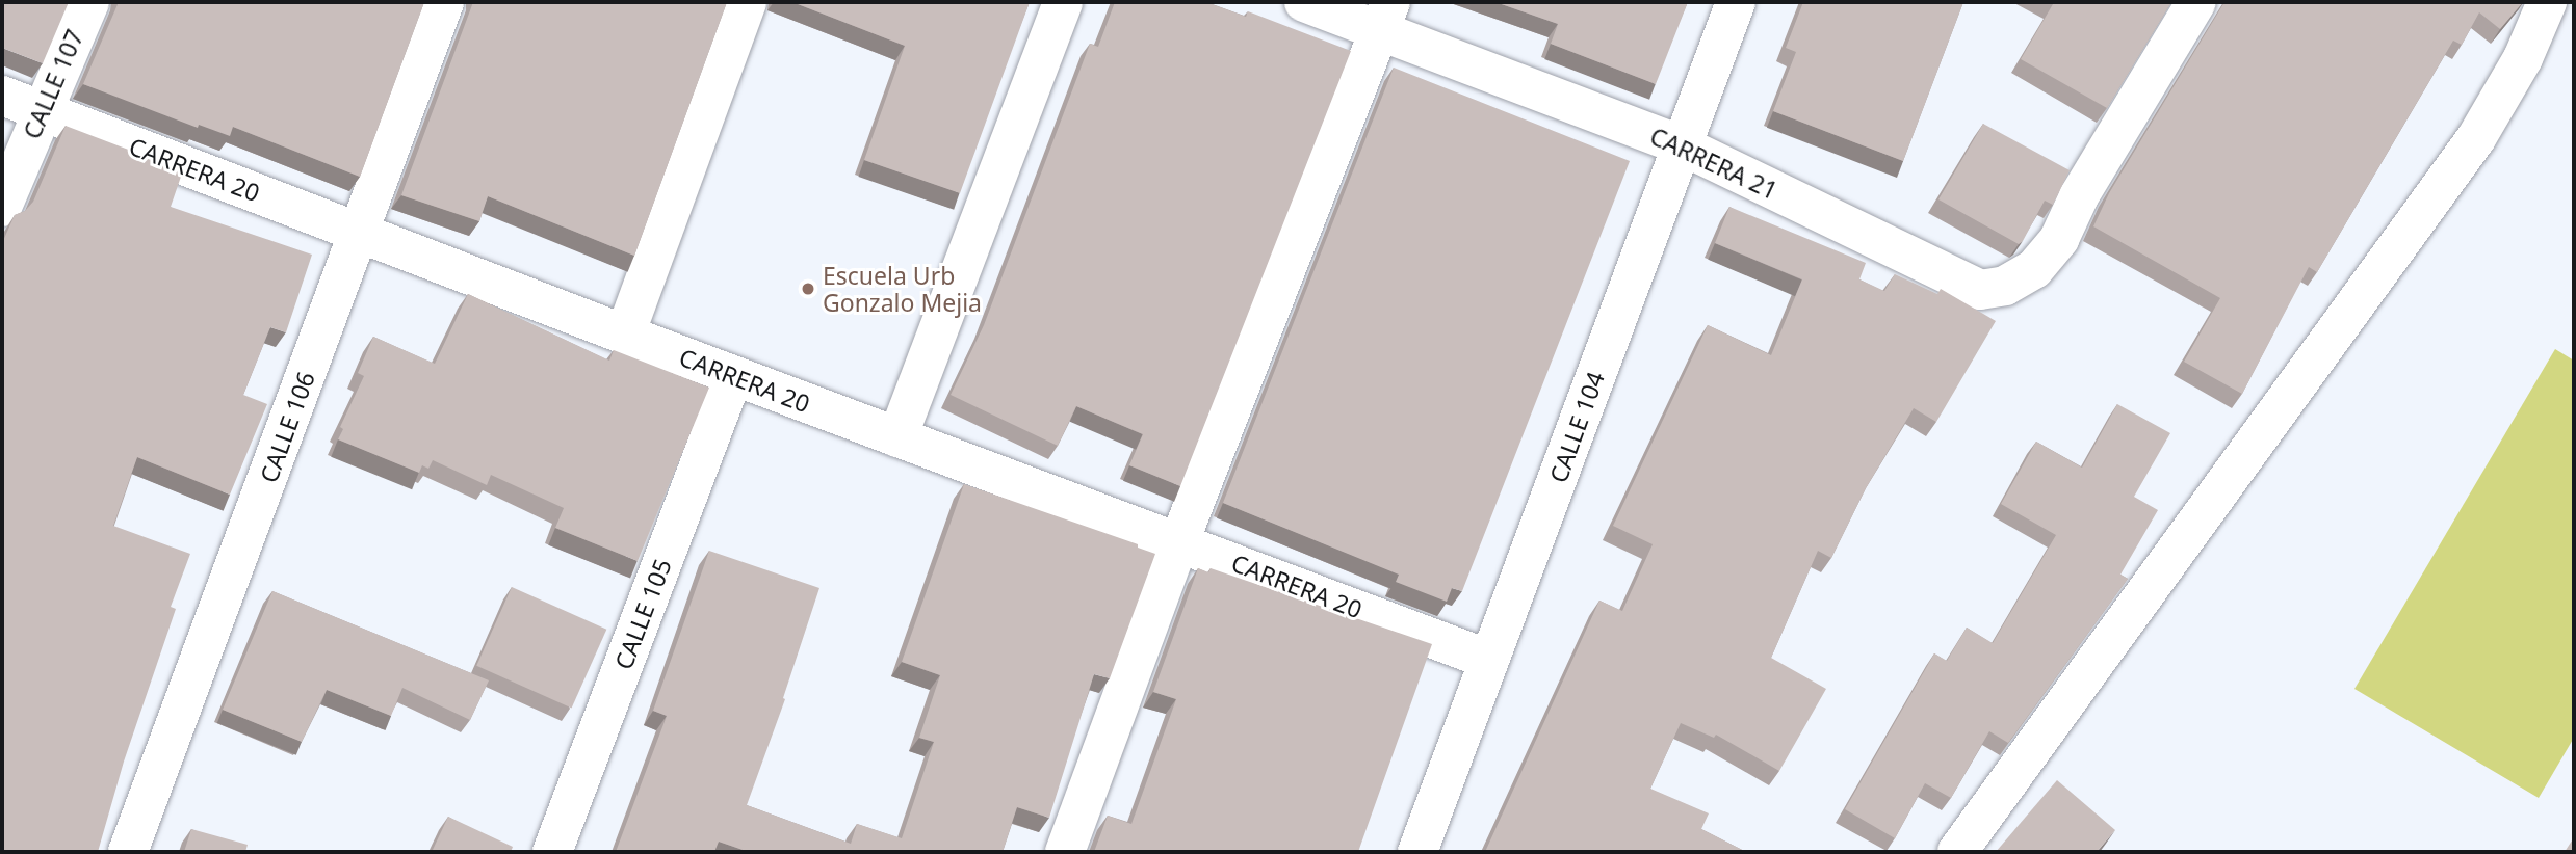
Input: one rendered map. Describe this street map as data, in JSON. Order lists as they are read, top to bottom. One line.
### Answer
{"streets":{"street":["CALLE 107","CARRERA 21","CARRERA 20","CALLE 106","CALLE 104","CALLE 105"]},"crossings":[["CALLE 107","CARRERA 20"],["CARRERA 21","CALLE 104"],["CARRERA 20","CALLE 106"],["CARRERA 20","CALLE 104"],["CARRERA 20","CALLE 105"]],"places":["Escuela Urb Gonzalo Mejia"]}
